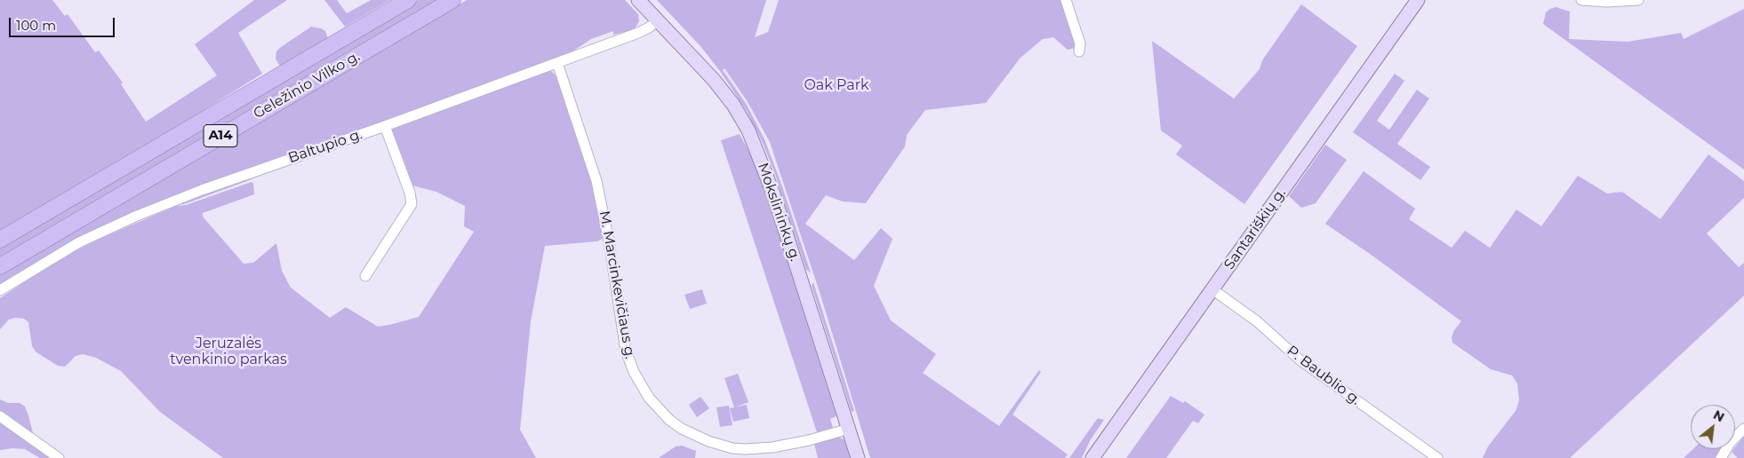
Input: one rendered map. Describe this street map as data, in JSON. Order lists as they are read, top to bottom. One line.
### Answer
{"streets":{"highway":["Geležinio Vilko g.","A14"],"main road":["Mokslininkų g.","Santariškių g."],"street":["Baltupio g.","M. Marcinkevičiaus g.","P. Baublio g."]},"crossings":[["Baltupio g.","Mokslininkų g."],["Baltupio g.","M. Marcinkevičiaus g."],["Mokslininkų g.","M. Marcinkevičiaus g."],["Santariškių g.","P. Baublio g."]],"parks":["Oak Park","Jeruzalės tvenkinio parkas"],"scale_bar":"100 m","north":"top right"}
